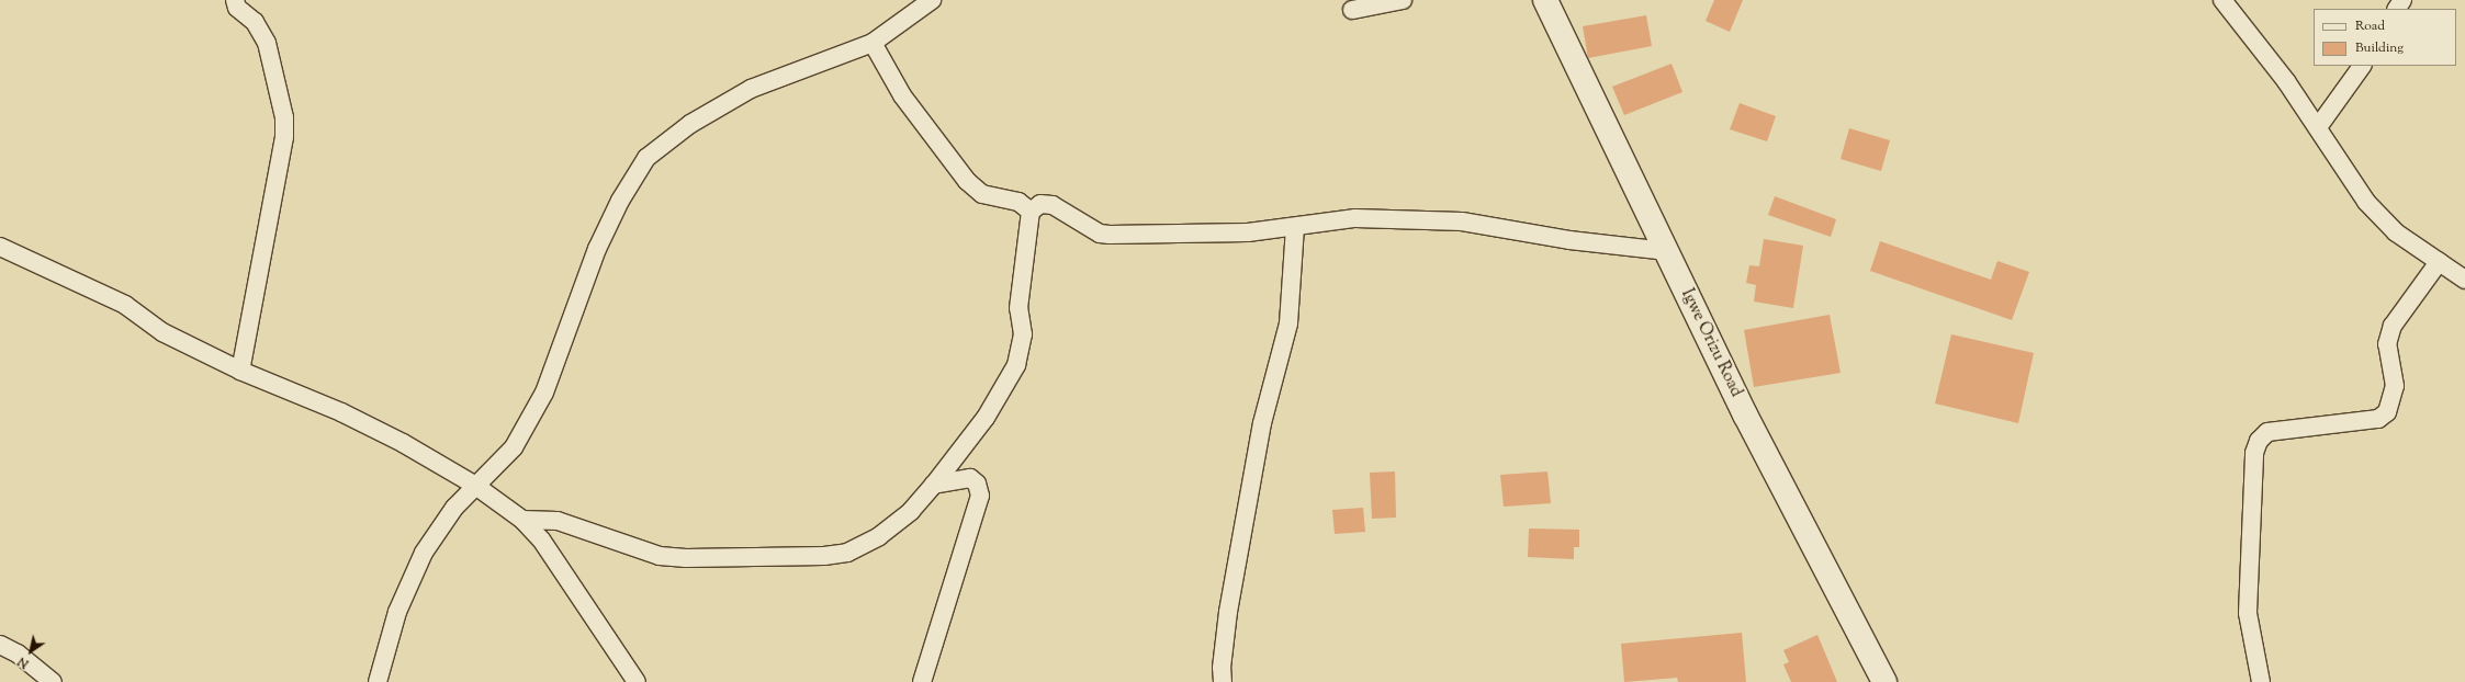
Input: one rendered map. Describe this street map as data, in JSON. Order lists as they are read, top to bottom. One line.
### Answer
{"streets":{"main road":["Igwe Orizu Road"]},"legend":["Road","Building"],"north":"bottom left"}
